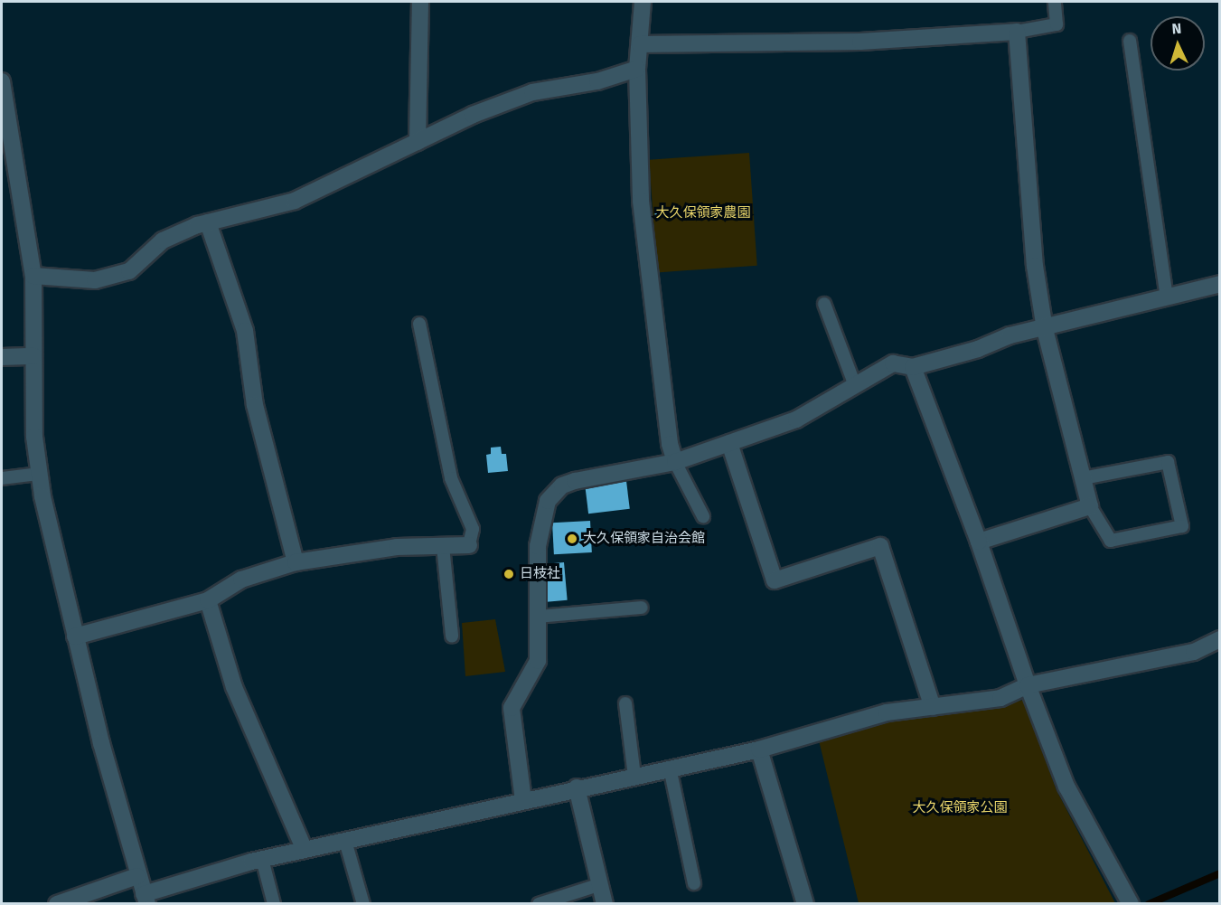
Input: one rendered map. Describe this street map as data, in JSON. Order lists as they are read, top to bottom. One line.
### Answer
{"parks":["大久保領家農園","大久保領家公園"],"places":["大久保領家自治会館","日枝社"],"north":"top"}
